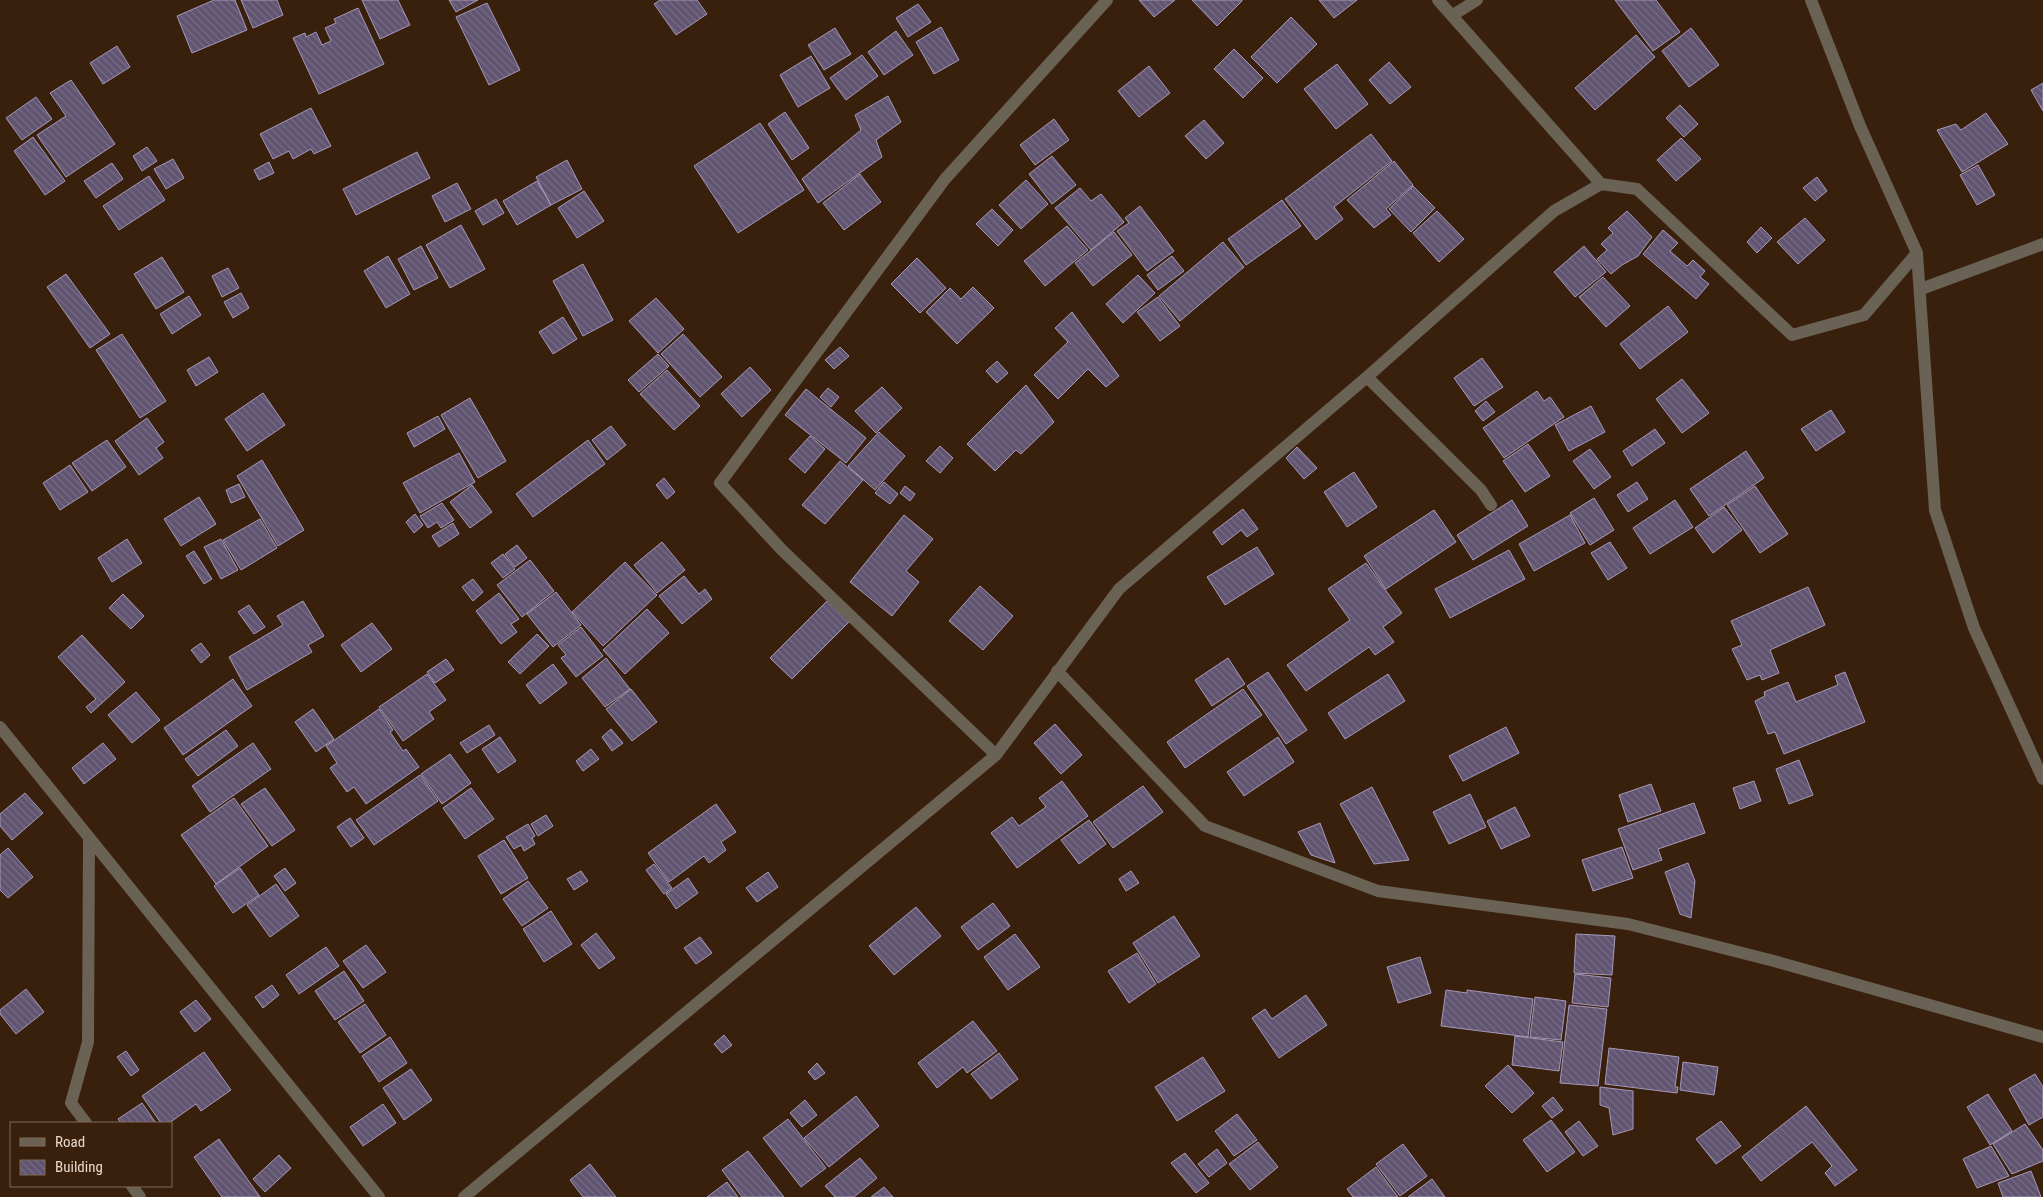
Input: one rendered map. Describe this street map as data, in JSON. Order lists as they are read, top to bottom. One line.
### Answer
{"legend":["Road","Building"]}
